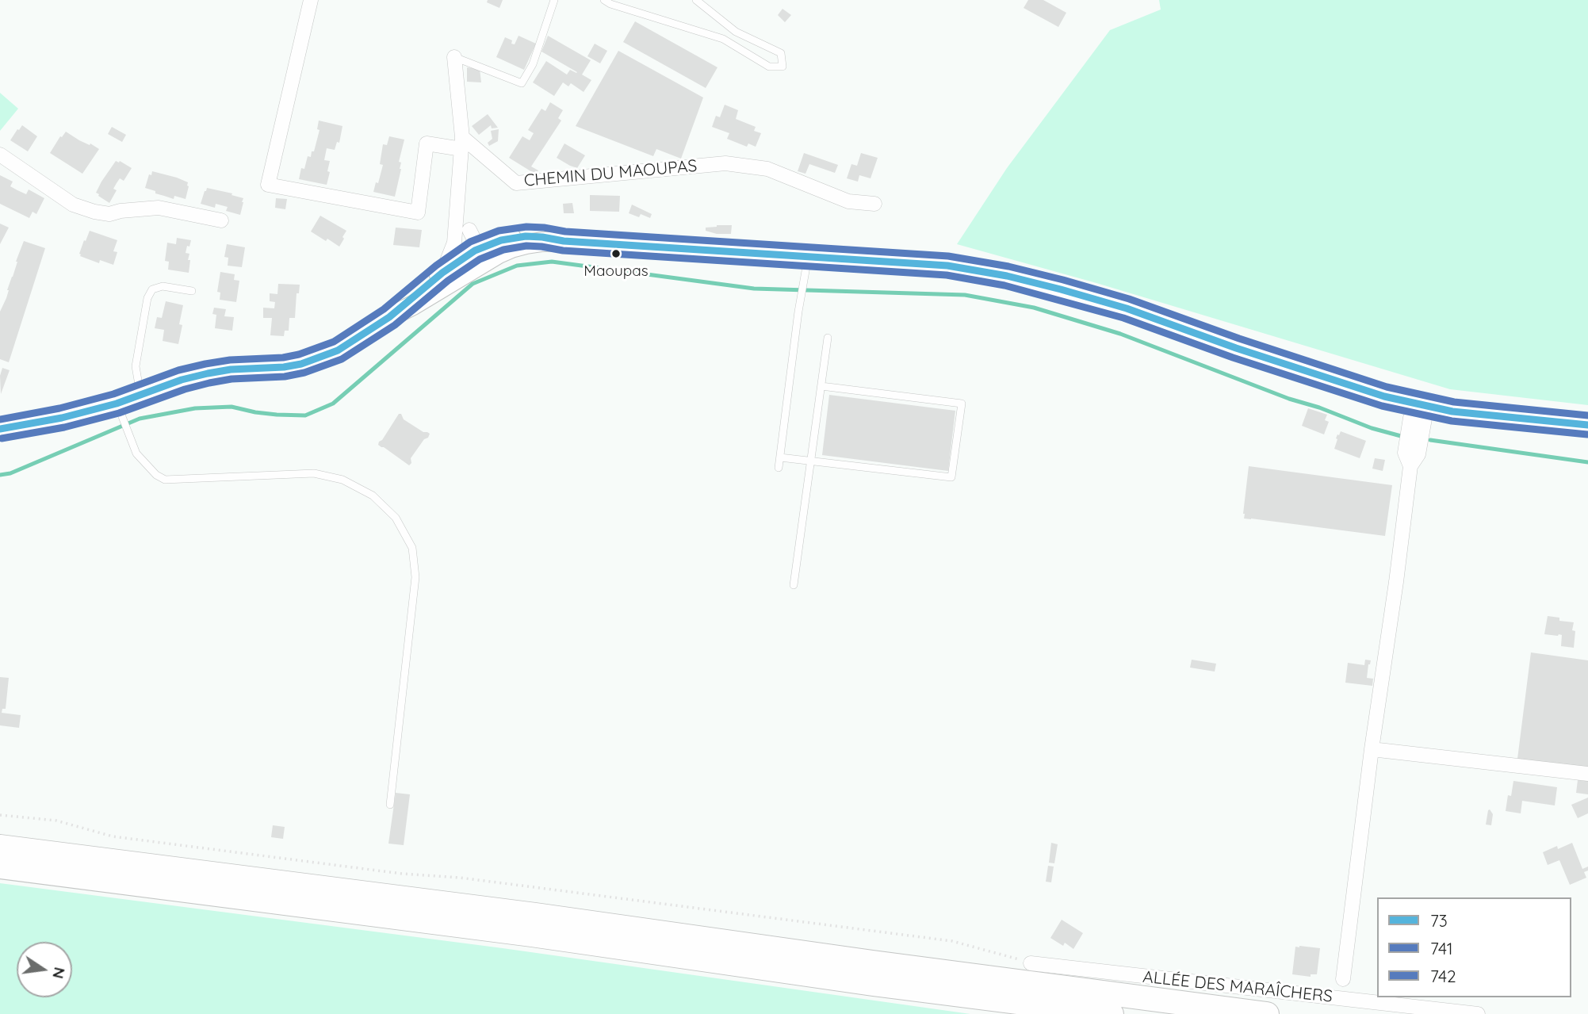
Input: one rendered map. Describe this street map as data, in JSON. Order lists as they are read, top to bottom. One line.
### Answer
{"streets":{"street":["CHEMIN DU MAOUPAS","ALLÉE DES MARAÎCHERS"]},"places":["Maoupas"],"lines":["transit line 742","transit line 73","transit line 741"],"legend":["73","741","742"],"north":"right"}
